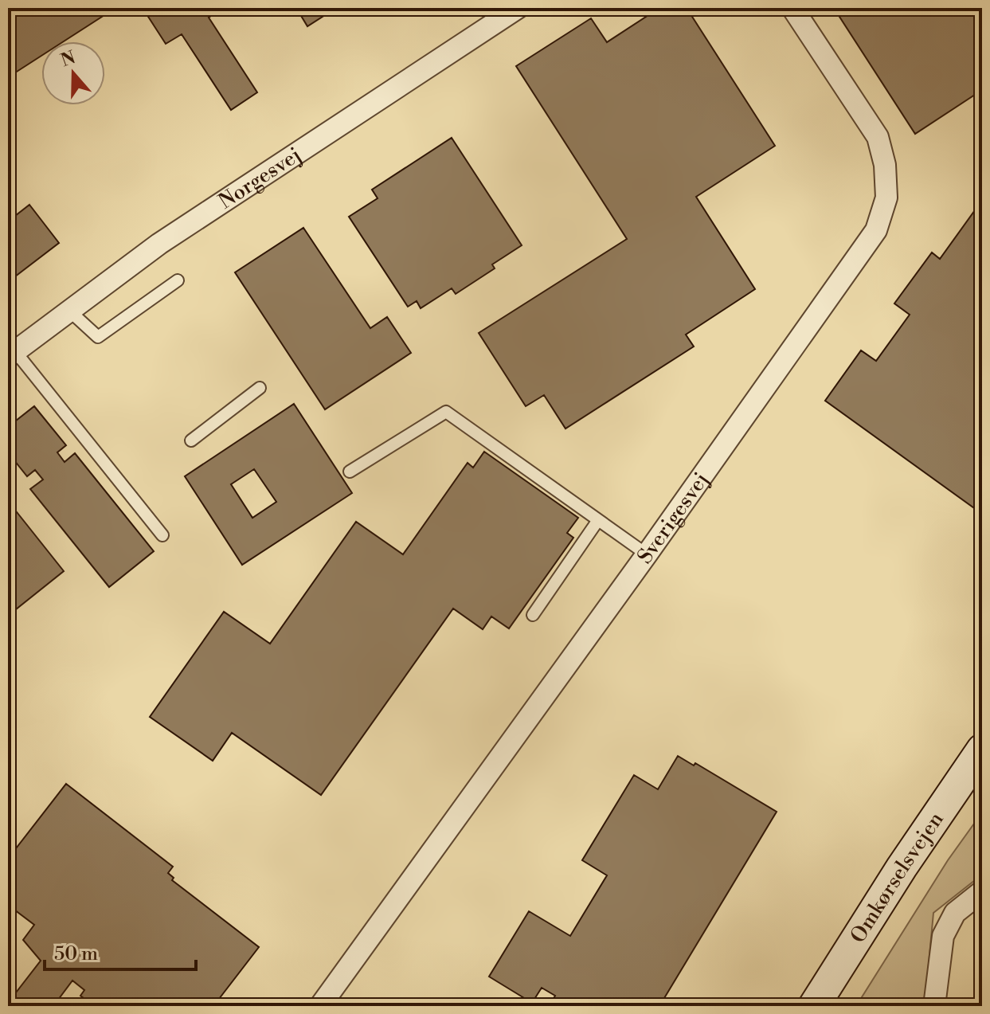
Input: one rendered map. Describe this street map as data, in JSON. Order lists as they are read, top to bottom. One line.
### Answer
{"streets":{"main road":["Omkørselsvejen"],"street":["Norgesvej","Sverigesvej"]},"scale_bar":"50 m","north":"top"}
